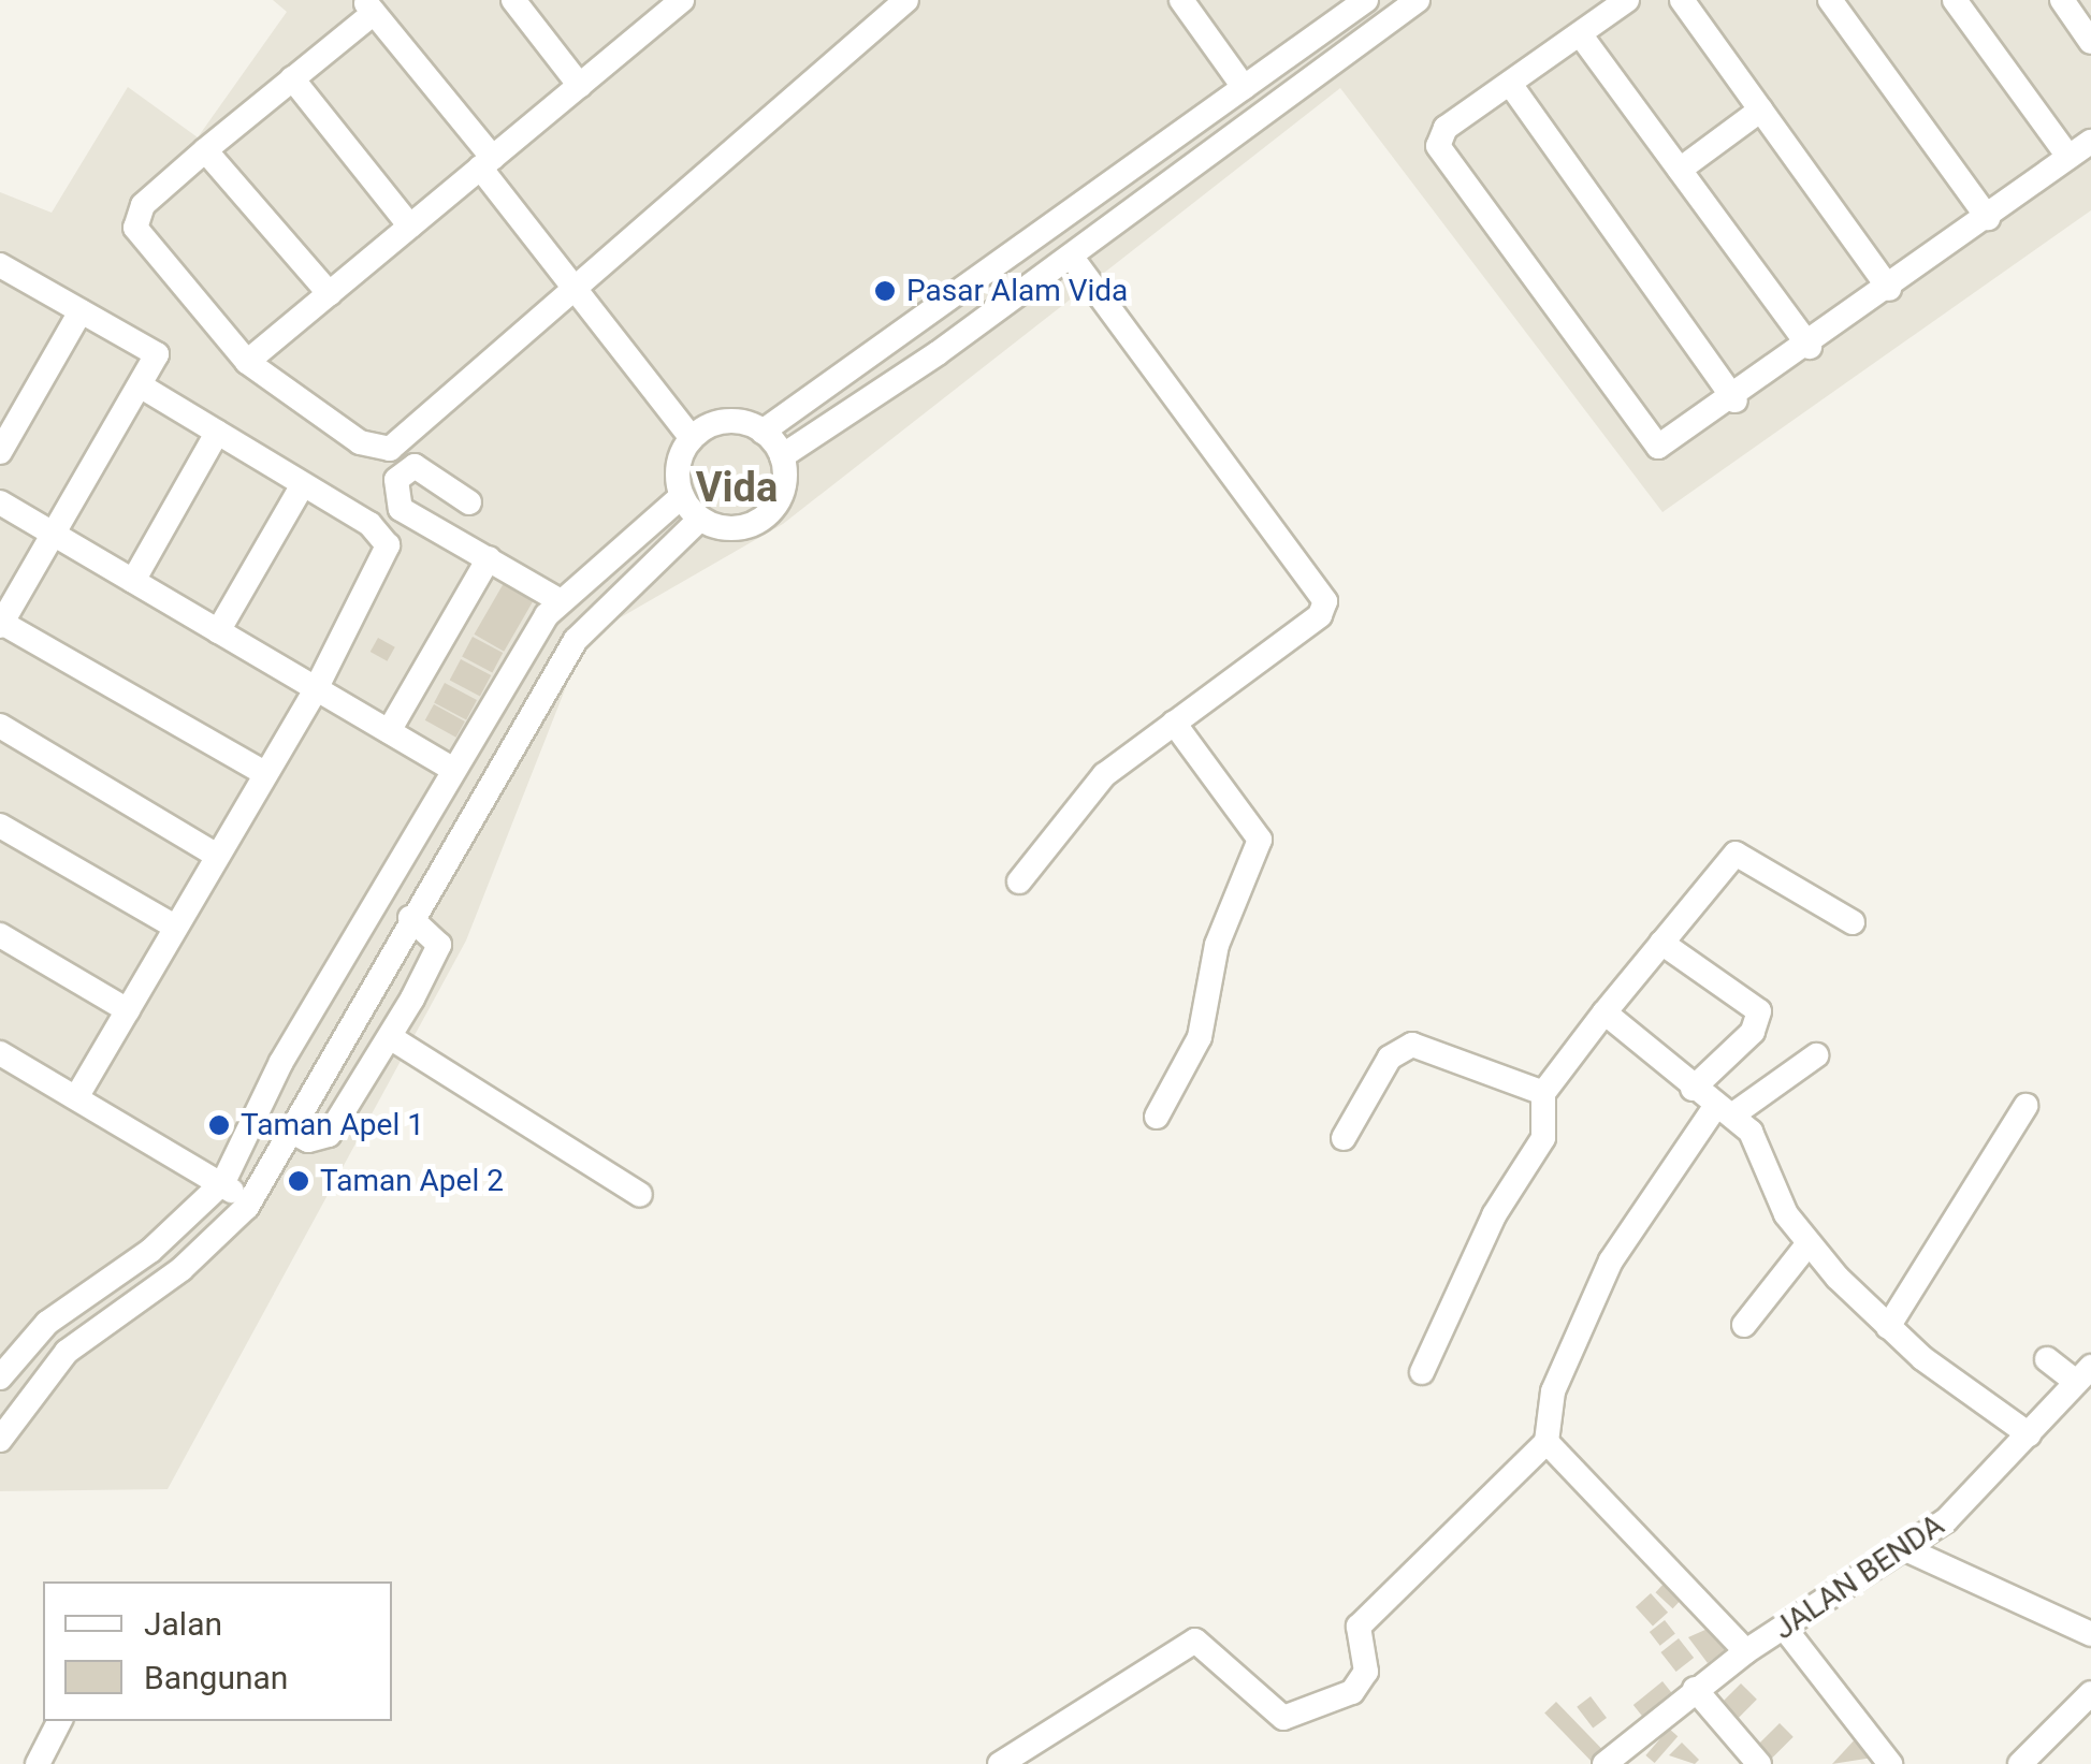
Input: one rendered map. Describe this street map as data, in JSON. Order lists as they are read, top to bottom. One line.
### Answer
{"streets":{"street":["JALAN BENDA"]},"districts":["Vida"],"places":["Pasar Alam Vida","Taman Apel 1","Taman Apel 2"],"legend":["Jalan","Bangunan"]}
